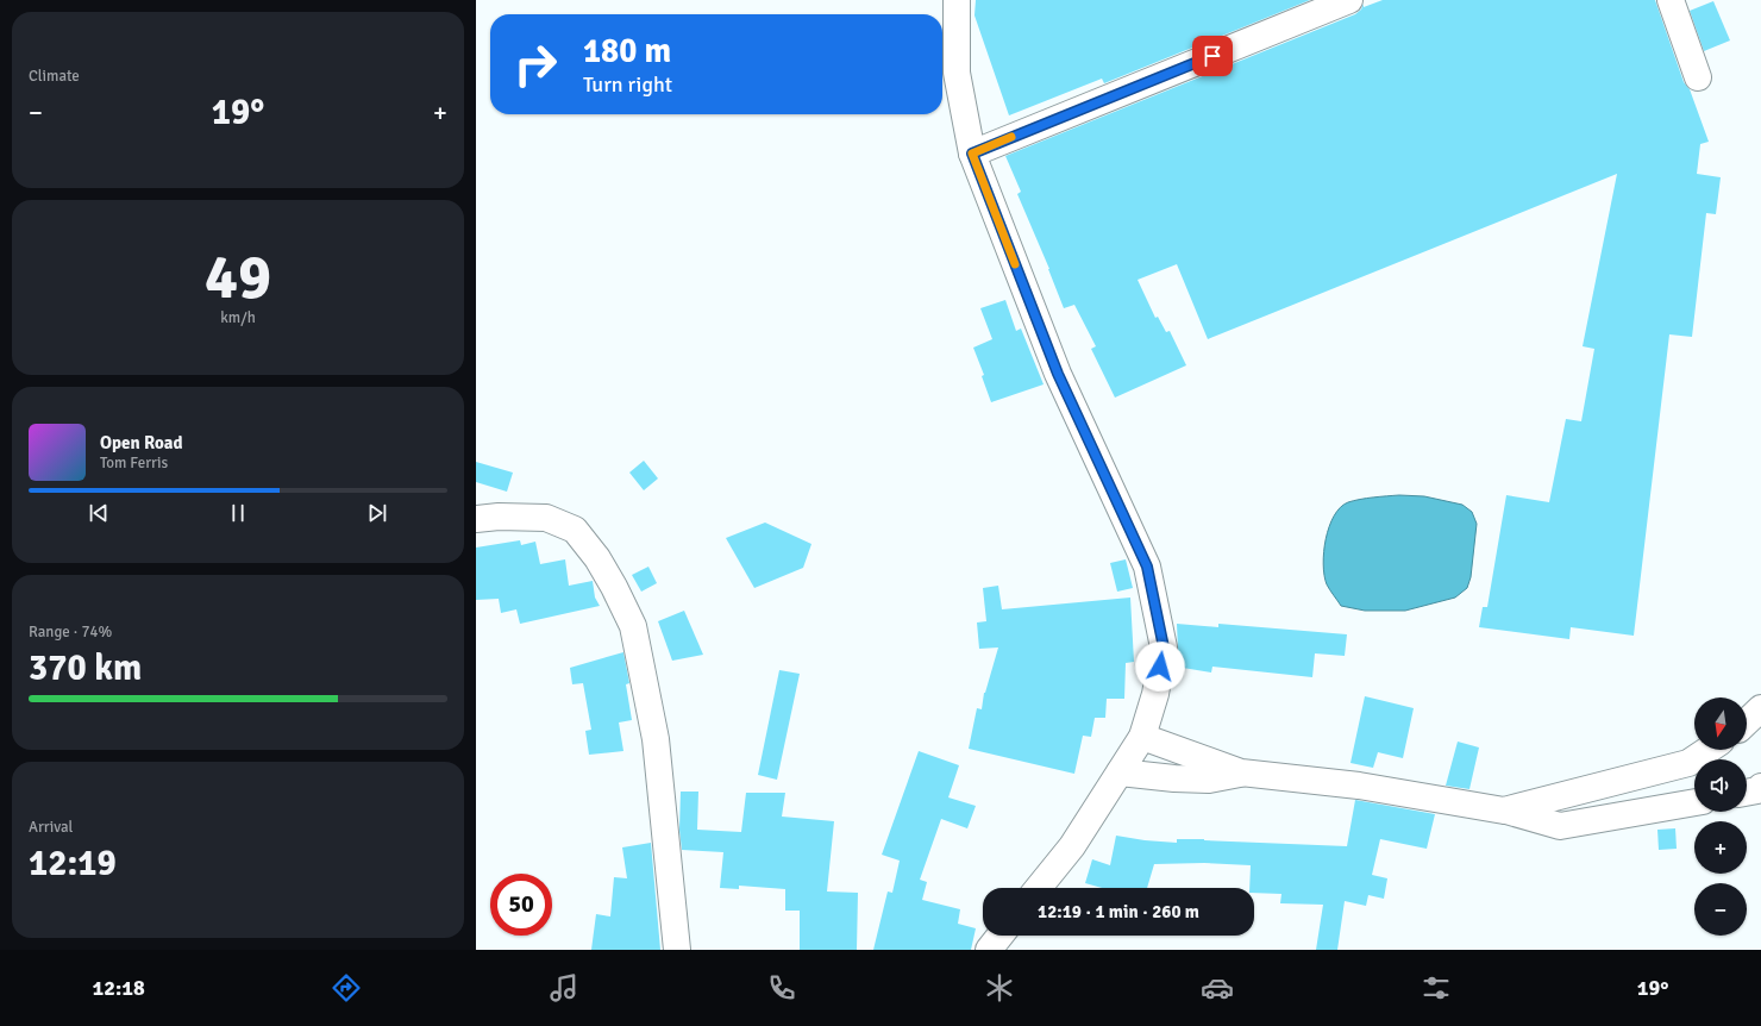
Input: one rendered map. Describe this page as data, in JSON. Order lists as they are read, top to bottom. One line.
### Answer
{"north":"bottom","page":{"tile":["Climate",["49","km/h"],["Range · 74%","370 km"],["Arrival","12:19"]],"turn":["180 m","Turn right"],"heat":["−","19°","+"],"song":["Open Road","Tom Ferris"],"map_buttons":["+","−"],"limit":"50","trip":"12:19 · 1 min · 260 m","tabs":["12:18","19°"]}}
